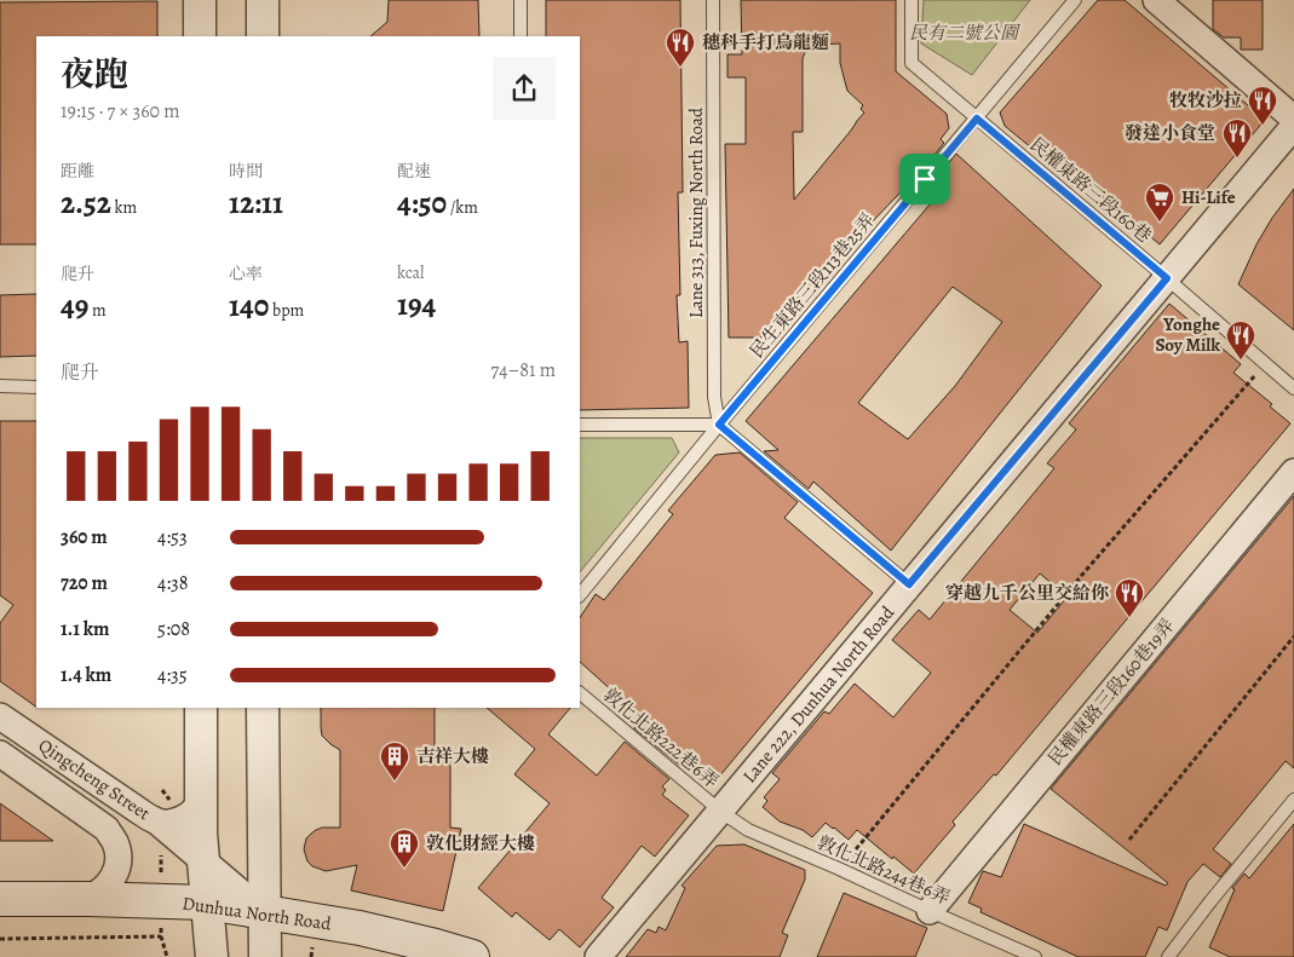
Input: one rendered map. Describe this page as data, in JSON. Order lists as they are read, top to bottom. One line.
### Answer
{"streets":{"main road":["Dunhua North Road"],"street":["民權東路三段160巷19弄","Lane 222, Dunhua North Road","Qingcheng Street"],"lane":["民權東路三段160巷","Lane 313, Fuxing North Road","民生東路三段113巷25弄","敦化北路222巷6弄","敦化北路244巷6弄"]},"crossings":[["民權東路三段160巷","民生東路三段113巷25弄"],["民權東路三段160巷","Lane 222, Dunhua North Road"],["Lane 313, Fuxing North Road","民生東路三段113巷25弄"],["民權東路三段160巷19弄","敦化北路244巷6弄"],["Lane 222, Dunhua North Road","敦化北路222巷6弄"],["Lane 222, Dunhua North Road","敦化北路244巷6弄"],["敦化北路222巷6弄","敦化北路244巷6弄"],["Qingcheng Street","Dunhua North Road"]],"parks":["民有二號公園"],"places":{"restaurant":["穗科手打烏龍麵","牧牧沙拉","發達小食堂","Yonghe Soy Milk","穿越九千公里交給你"],"supermarket":["Hi-Life"],"building":["吉祥大樓","敦化財經大樓"]},"page":{"heading":["夜跑","19:15 · 7 × 360 m"],"stats":[["距離","2.52 km"],["時間","12:11"],["配速","4:50 /km"],["爬升","49 m"],["心率","140 bpm"],["kcal","194"]],"chart":["爬升","74–81 m"],"list":[{"name":"360 m","note":"4:53"},{"name":"720 m","note":"4:38"},{"name":"1.1 km","note":"5:08"},{"name":"1.4 km","note":"4:35"}]}}
